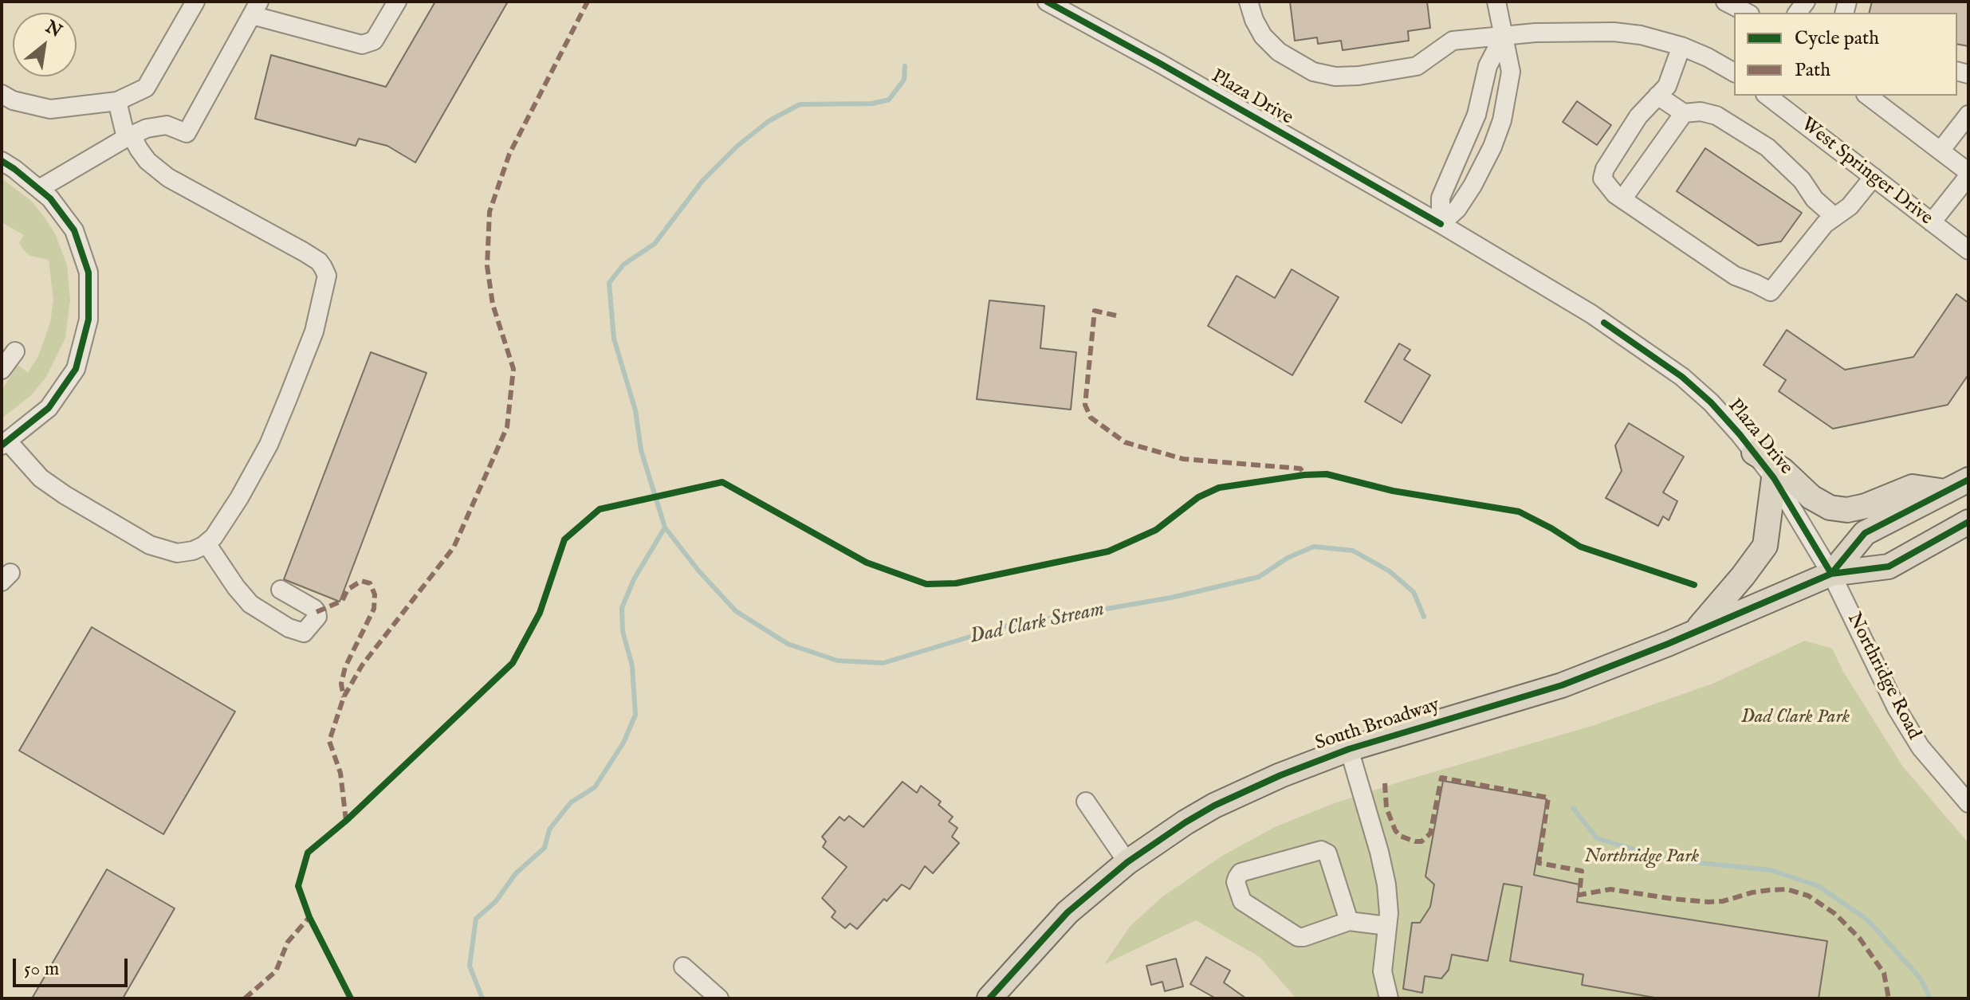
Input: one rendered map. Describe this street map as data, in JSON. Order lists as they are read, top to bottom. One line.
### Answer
{"streets":{"main road":["South Broadway"],"street":["Plaza Drive","West Springer Drive","Northridge Road"]},"crossings":[["Plaza Drive","Northridge Road"],["Plaza Drive","South Broadway"],["Northridge Road","South Broadway"]],"water":["Dad Clark Stream"],"parks":["Dad Clark Park","Northridge Park"],"legend":["Cycle path","Path"],"scale_bar":"50 m","north":"top right"}
